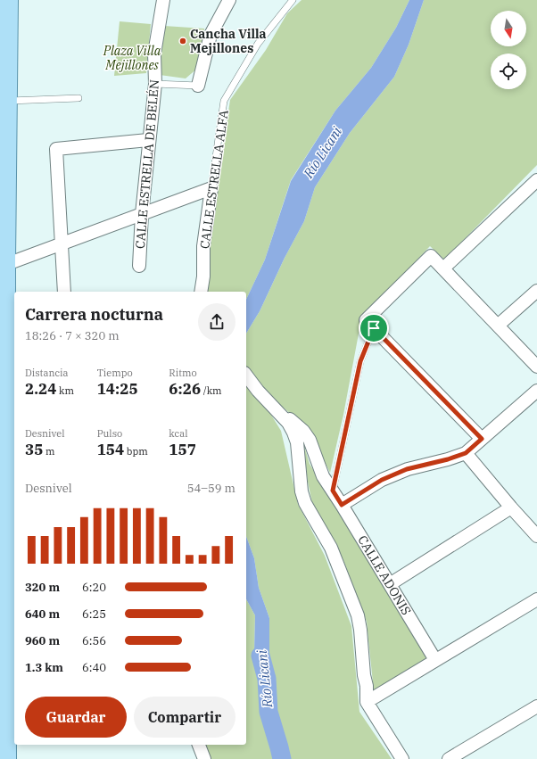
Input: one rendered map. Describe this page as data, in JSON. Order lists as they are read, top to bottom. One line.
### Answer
{"streets":{"street":["CALLE ESTRELLA DE BELÉN","CALLE ESTRELLA ALFA","CALLE ADONIS"]},"water":["Río Licani"],"parks":["Plaza Villa Mejillones"],"places":["Cancha Villa Mejillones"],"north":"bottom","page":{"heading":["Carrera nocturna","18:26 · 7 × 320 m"],"stats":[["Distancia","2.24 km"],["Tiempo","14:25"],["Ritmo","6:26 /km"],["Desnivel","35 m"],["Pulso","154 bpm"],["kcal","157"]],"chart":["Desnivel","54–59 m"],"list":[{"name":"320 m","note":"6:20"},{"name":"640 m","note":"6:25"},{"name":"960 m","note":"6:56"},{"name":"1.3 km","note":"6:40"}],"buttons":["Guardar","Compartir"]}}
